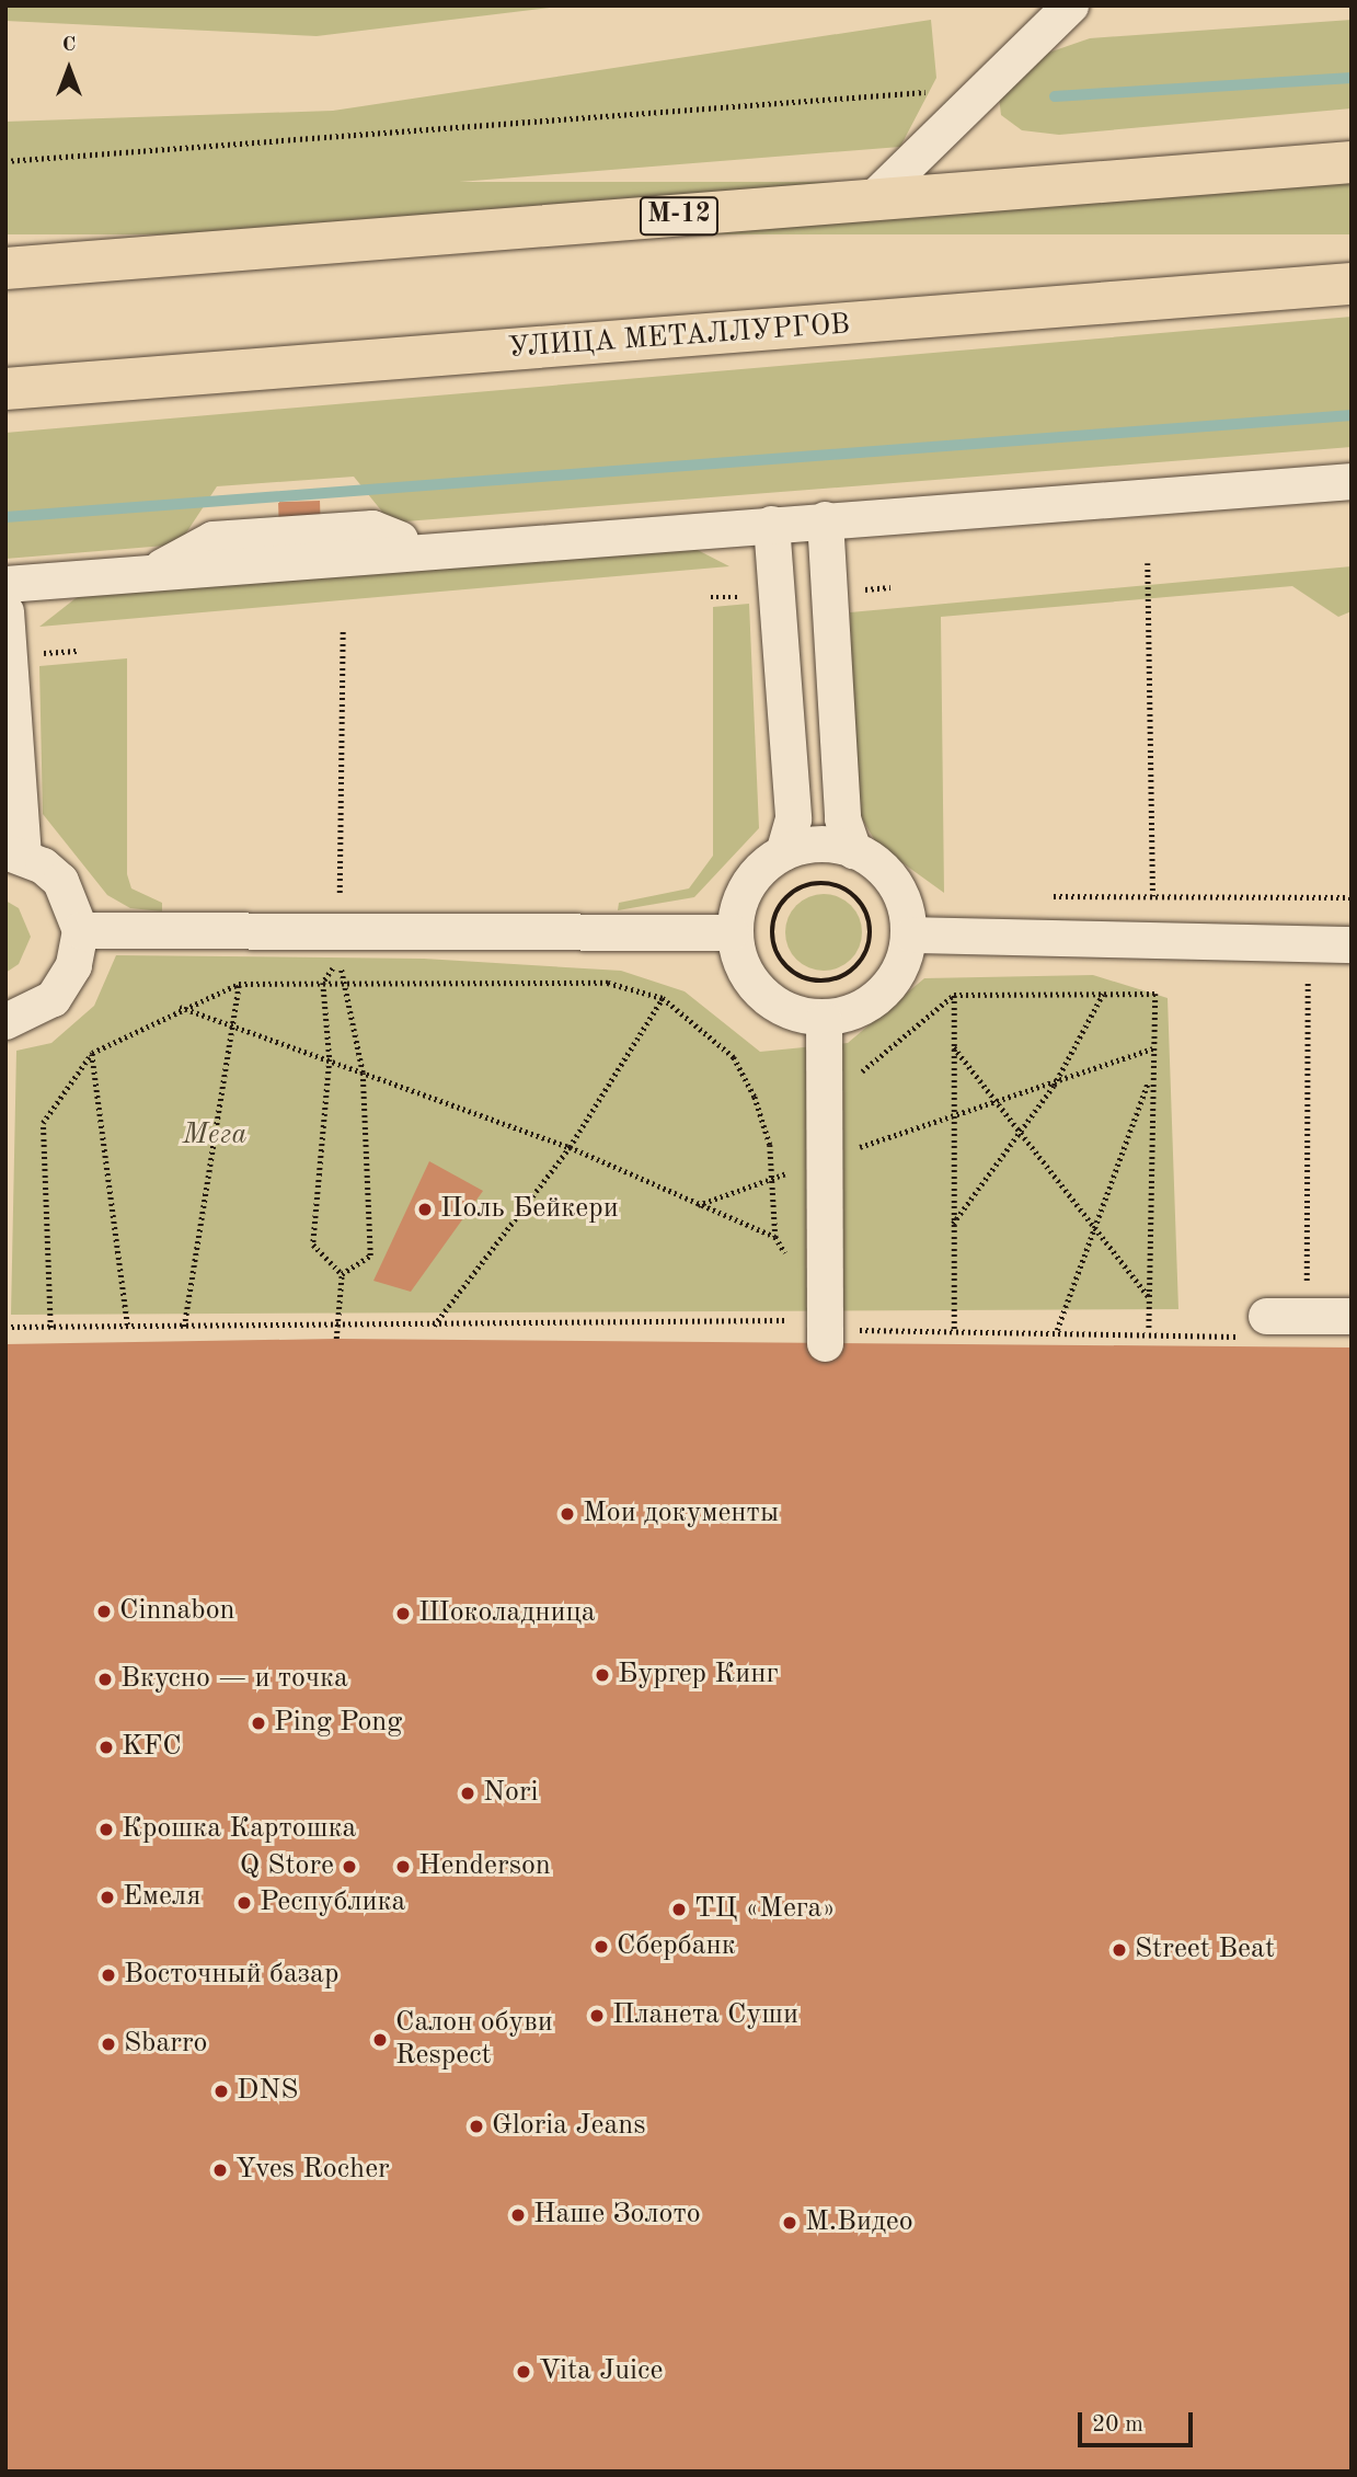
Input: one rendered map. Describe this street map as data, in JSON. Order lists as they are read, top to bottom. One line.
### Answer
{"streets":{"main road":["М-12","УЛИЦА МЕТАЛЛУРГОВ"]},"parks":["Мега"],"places":["Поль Бейкери","Мои документы","Cinnabon","Шоколадница","Бургер Кинг","Вкусно — и точка","Ping Pong","KFC","Nori","Крошка Картошка","Q Store","Henderson","Емеля","Республика","ТЦ «Мега»","Сбербанк","Street Beat","Восточный базар","Планета Суши","Салон обуви Respect","Sbarro","DNS","Gloria Jeans","Yves Rocher","Наше Золото","М.Видео","Vita Juice"],"scale_bar":"20 m","north":"top"}
